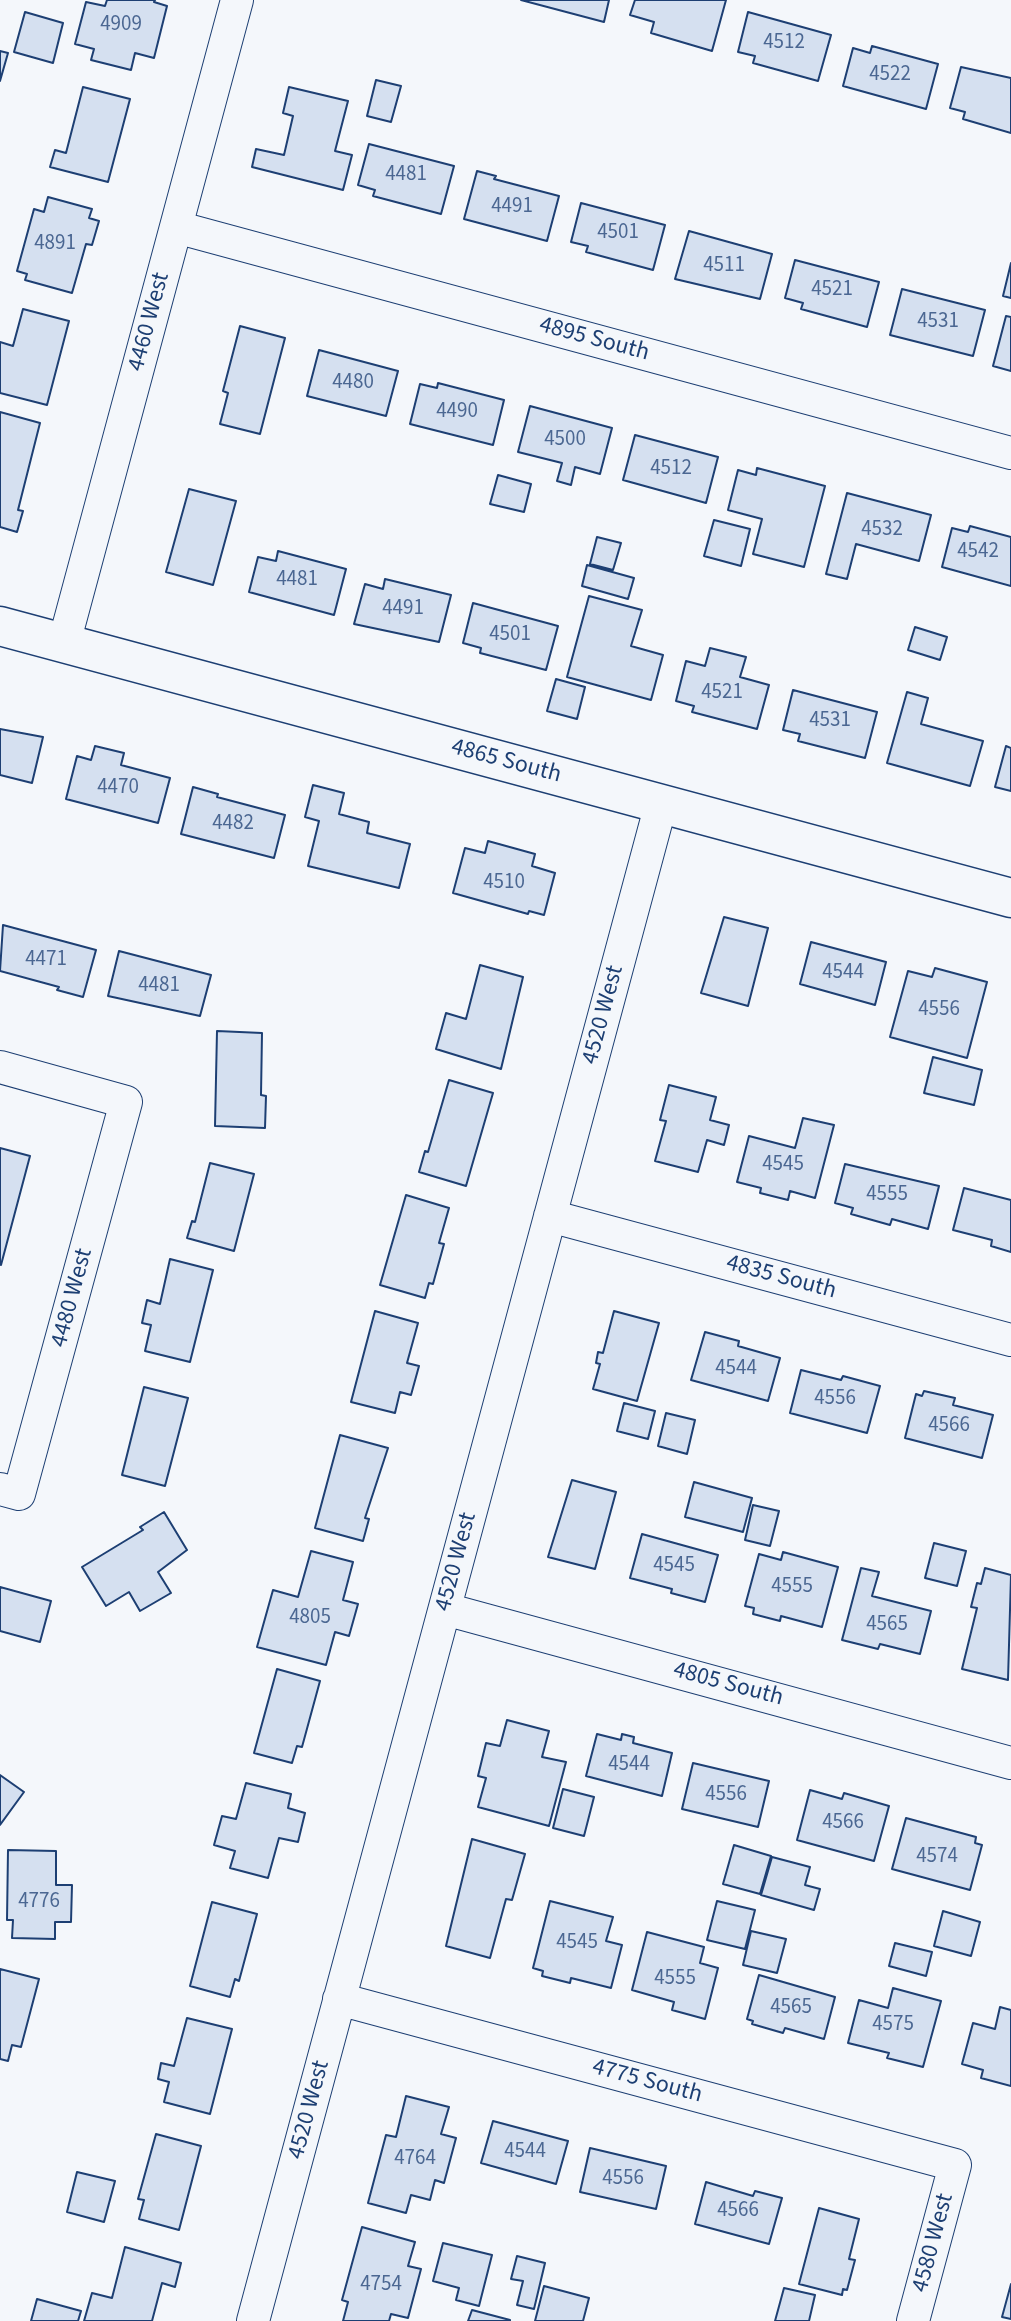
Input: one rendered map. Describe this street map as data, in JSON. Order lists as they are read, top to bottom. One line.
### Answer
{"streets":{"street":["4460 West","4895 South","4865 South","4520 West","4835 South","4480 West","4805 South","4775 South","4580 West"]},"crossings":[["4460 West","4895 South"],["4460 West","4865 South"],["4865 South","4520 West"],["4520 West","4835 South"],["4520 West","4805 South"],["4520 West","4775 South"],["4775 South","4580 West"]],"house_numbers":["4909","4512","4522","4481","4491","4501","4891","4511","4521","4531","4480","4490","4500","4512","4532","4542","4481","4491","4501","4521","4531","4470","4482","4510","4471","4544","4481","4556","4545","4555","4544","4556","4566","4545","4555","4805","4565","4544","4556","4566","4574","4776","4545","4555","4565","4575","4544","4764","4556","4566","4754"]}
